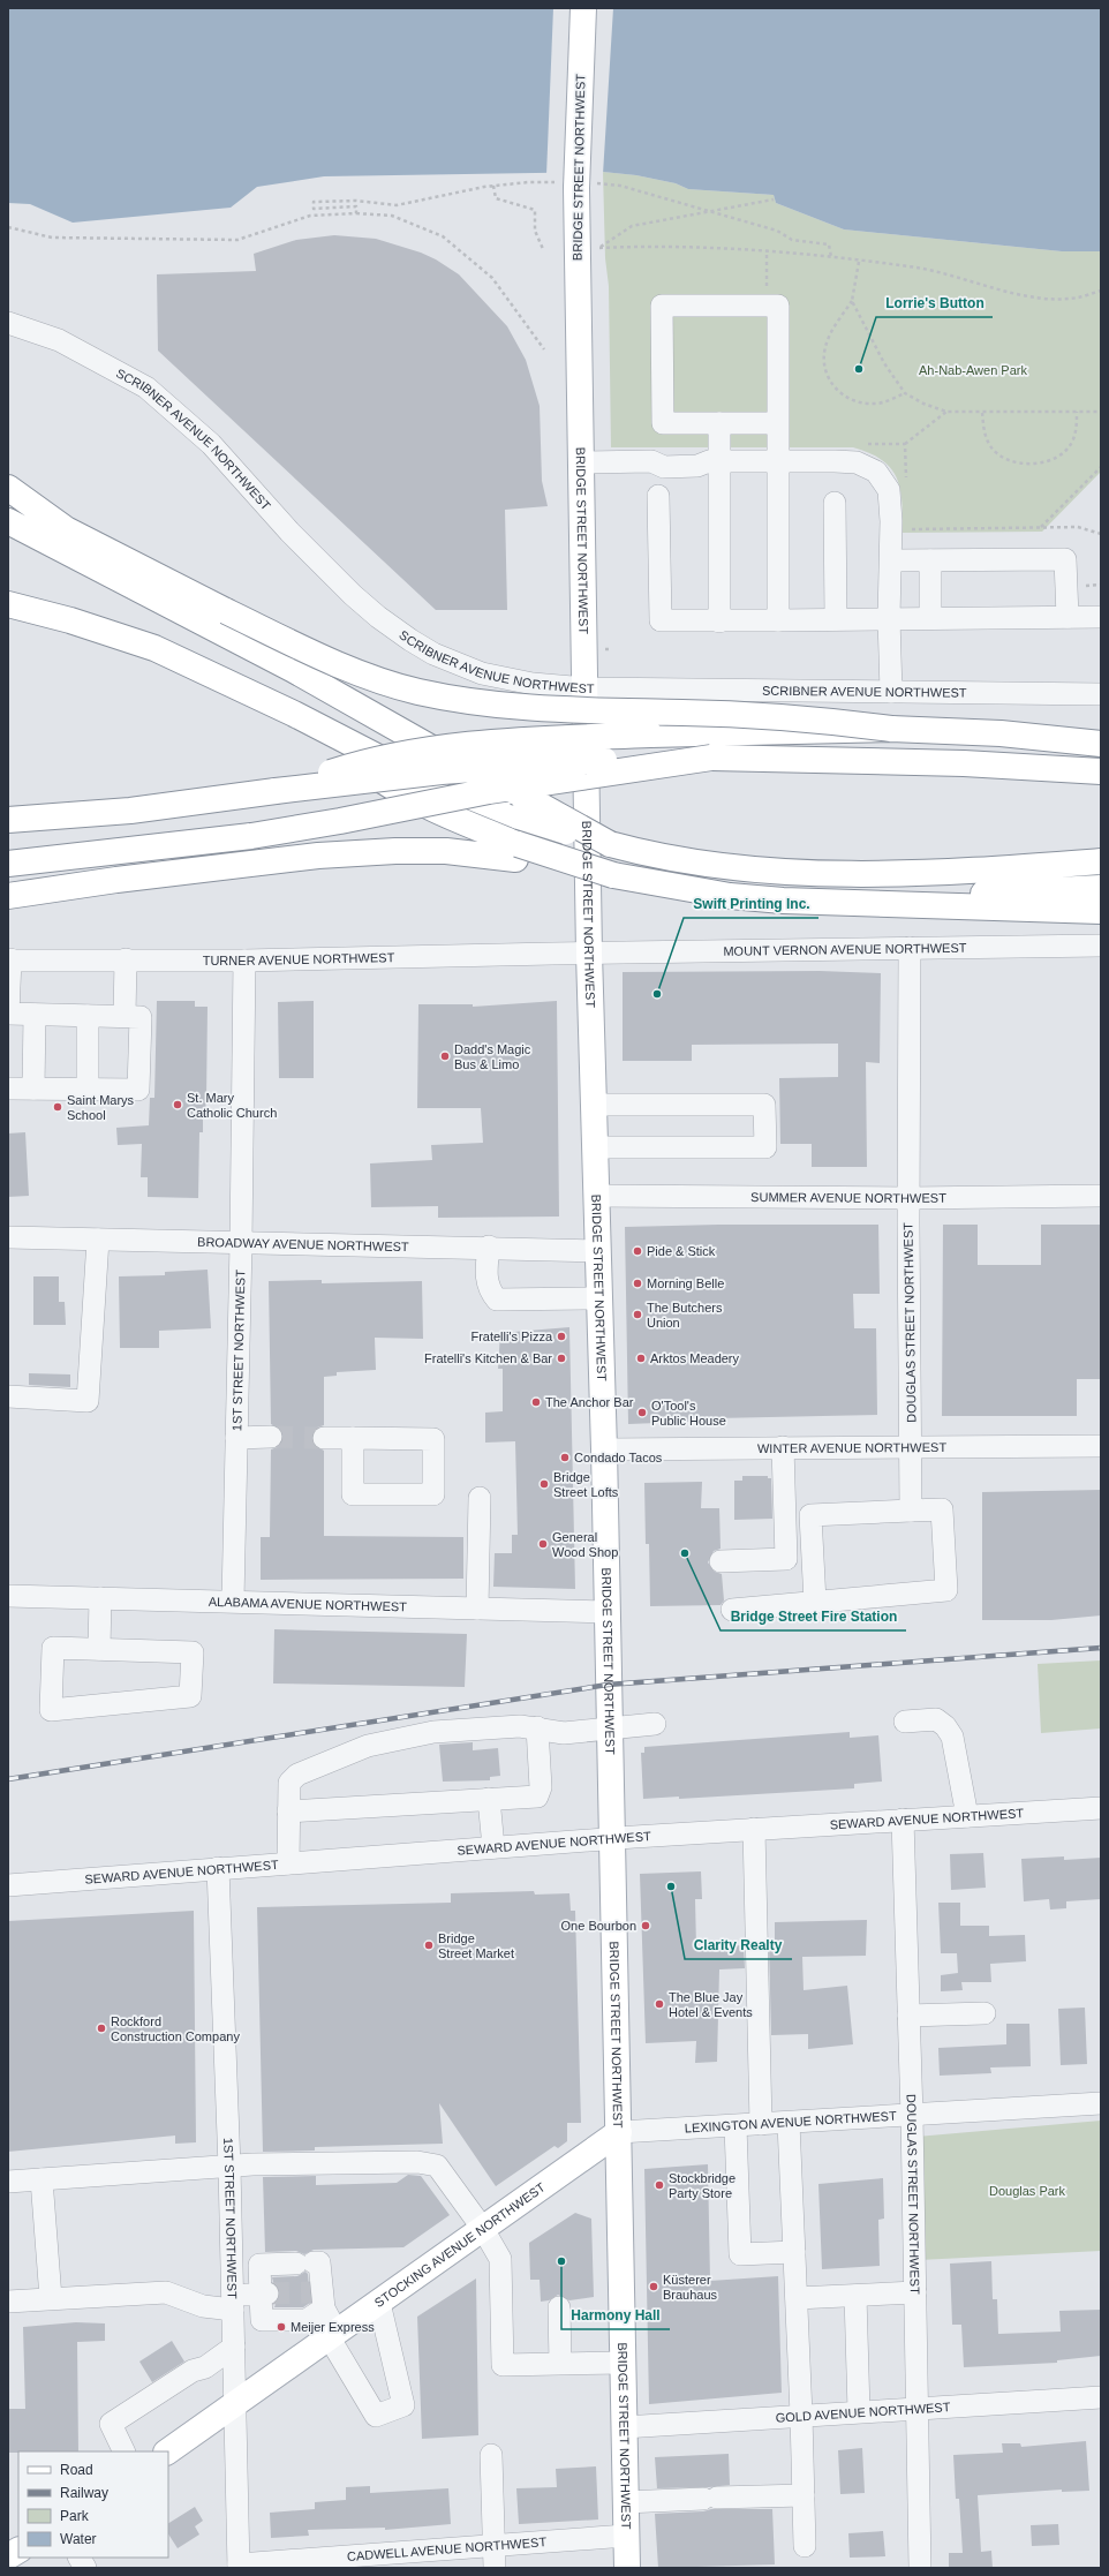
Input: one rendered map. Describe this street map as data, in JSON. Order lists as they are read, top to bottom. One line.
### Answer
{"streets":{"main road":["BRIDGE STREET NORTHWEST","STOCKING AVENUE NORTHWEST"],"street":["SCRIBNER AVENUE NORTHWEST","MOUNT VERNON AVENUE NORTHWEST","TURNER AVENUE NORTHWEST","SUMMER AVENUE NORTHWEST","BROADWAY AVENUE NORTHWEST","DOUGLAS STREET NORTHWEST","1ST STREET NORTHWEST","WINTER AVENUE NORTHWEST","ALABAMA AVENUE NORTHWEST","SEWARD AVENUE NORTHWEST","LEXINGTON AVENUE NORTHWEST","GOLD AVENUE NORTHWEST","CADWELL AVENUE NORTHWEST"]},"crossings":[["BRIDGE STREET NORTHWEST","SCRIBNER AVENUE NORTHWEST"],["BRIDGE STREET NORTHWEST","MOUNT VERNON AVENUE NORTHWEST"],["BRIDGE STREET NORTHWEST","TURNER AVENUE NORTHWEST"],["BRIDGE STREET NORTHWEST","SUMMER AVENUE NORTHWEST"],["BRIDGE STREET NORTHWEST","BROADWAY AVENUE NORTHWEST"],["BRIDGE STREET NORTHWEST","WINTER AVENUE NORTHWEST"],["BRIDGE STREET NORTHWEST","ALABAMA AVENUE NORTHWEST"],["BRIDGE STREET NORTHWEST","SEWARD AVENUE NORTHWEST"],["BRIDGE STREET NORTHWEST","LEXINGTON AVENUE NORTHWEST"],["BRIDGE STREET NORTHWEST","STOCKING AVENUE NORTHWEST"],["BRIDGE STREET NORTHWEST","GOLD AVENUE NORTHWEST"],["BRIDGE STREET NORTHWEST","CADWELL AVENUE NORTHWEST"],["MOUNT VERNON AVENUE NORTHWEST","TURNER AVENUE NORTHWEST"],["MOUNT VERNON AVENUE NORTHWEST","DOUGLAS STREET NORTHWEST"],["TURNER AVENUE NORTHWEST","1ST STREET NORTHWEST"],["SUMMER AVENUE NORTHWEST","DOUGLAS STREET NORTHWEST"],["BROADWAY AVENUE NORTHWEST","1ST STREET NORTHWEST"],["DOUGLAS STREET NORTHWEST","WINTER AVENUE NORTHWEST"],["DOUGLAS STREET NORTHWEST","SEWARD AVENUE NORTHWEST"],["DOUGLAS STREET NORTHWEST","LEXINGTON AVENUE NORTHWEST"],["DOUGLAS STREET NORTHWEST","GOLD AVENUE NORTHWEST"],["1ST STREET NORTHWEST","ALABAMA AVENUE NORTHWEST"],["1ST STREET NORTHWEST","SEWARD AVENUE NORTHWEST"],["1ST STREET NORTHWEST","STOCKING AVENUE NORTHWEST"],["1ST STREET NORTHWEST","CADWELL AVENUE NORTHWEST"],["LEXINGTON AVENUE NORTHWEST","STOCKING AVENUE NORTHWEST"]],"parks":["Ah-Nab-Awen Park","Douglas Park"],"places":["Lorrie's Button","Swift Printing Inc.","Dadd's Magic Bus & Limo","St. Mary Catholic Church","Saint Marys School","Pide & Stick","Morning Belle","The Butchers Union","Fratelli's Pizza","Fratelli's Kitchen & Bar","Arktos Meadery","The Anchor Bar","O'Tool's Public House","Condado Tacos","Bridge Street Lofts","General Wood Shop","Bridge Street Fire Station","Clarity Realty","One Bourbon","Bridge Street Market","The Blue Jay Hotel & Events","Rockford Construction Company","Stockbridge Party Store","Harmony Hall","Küsterer Brauhaus","Meijer Express"],"legend":["Road","Railway","Park","Water"]}
